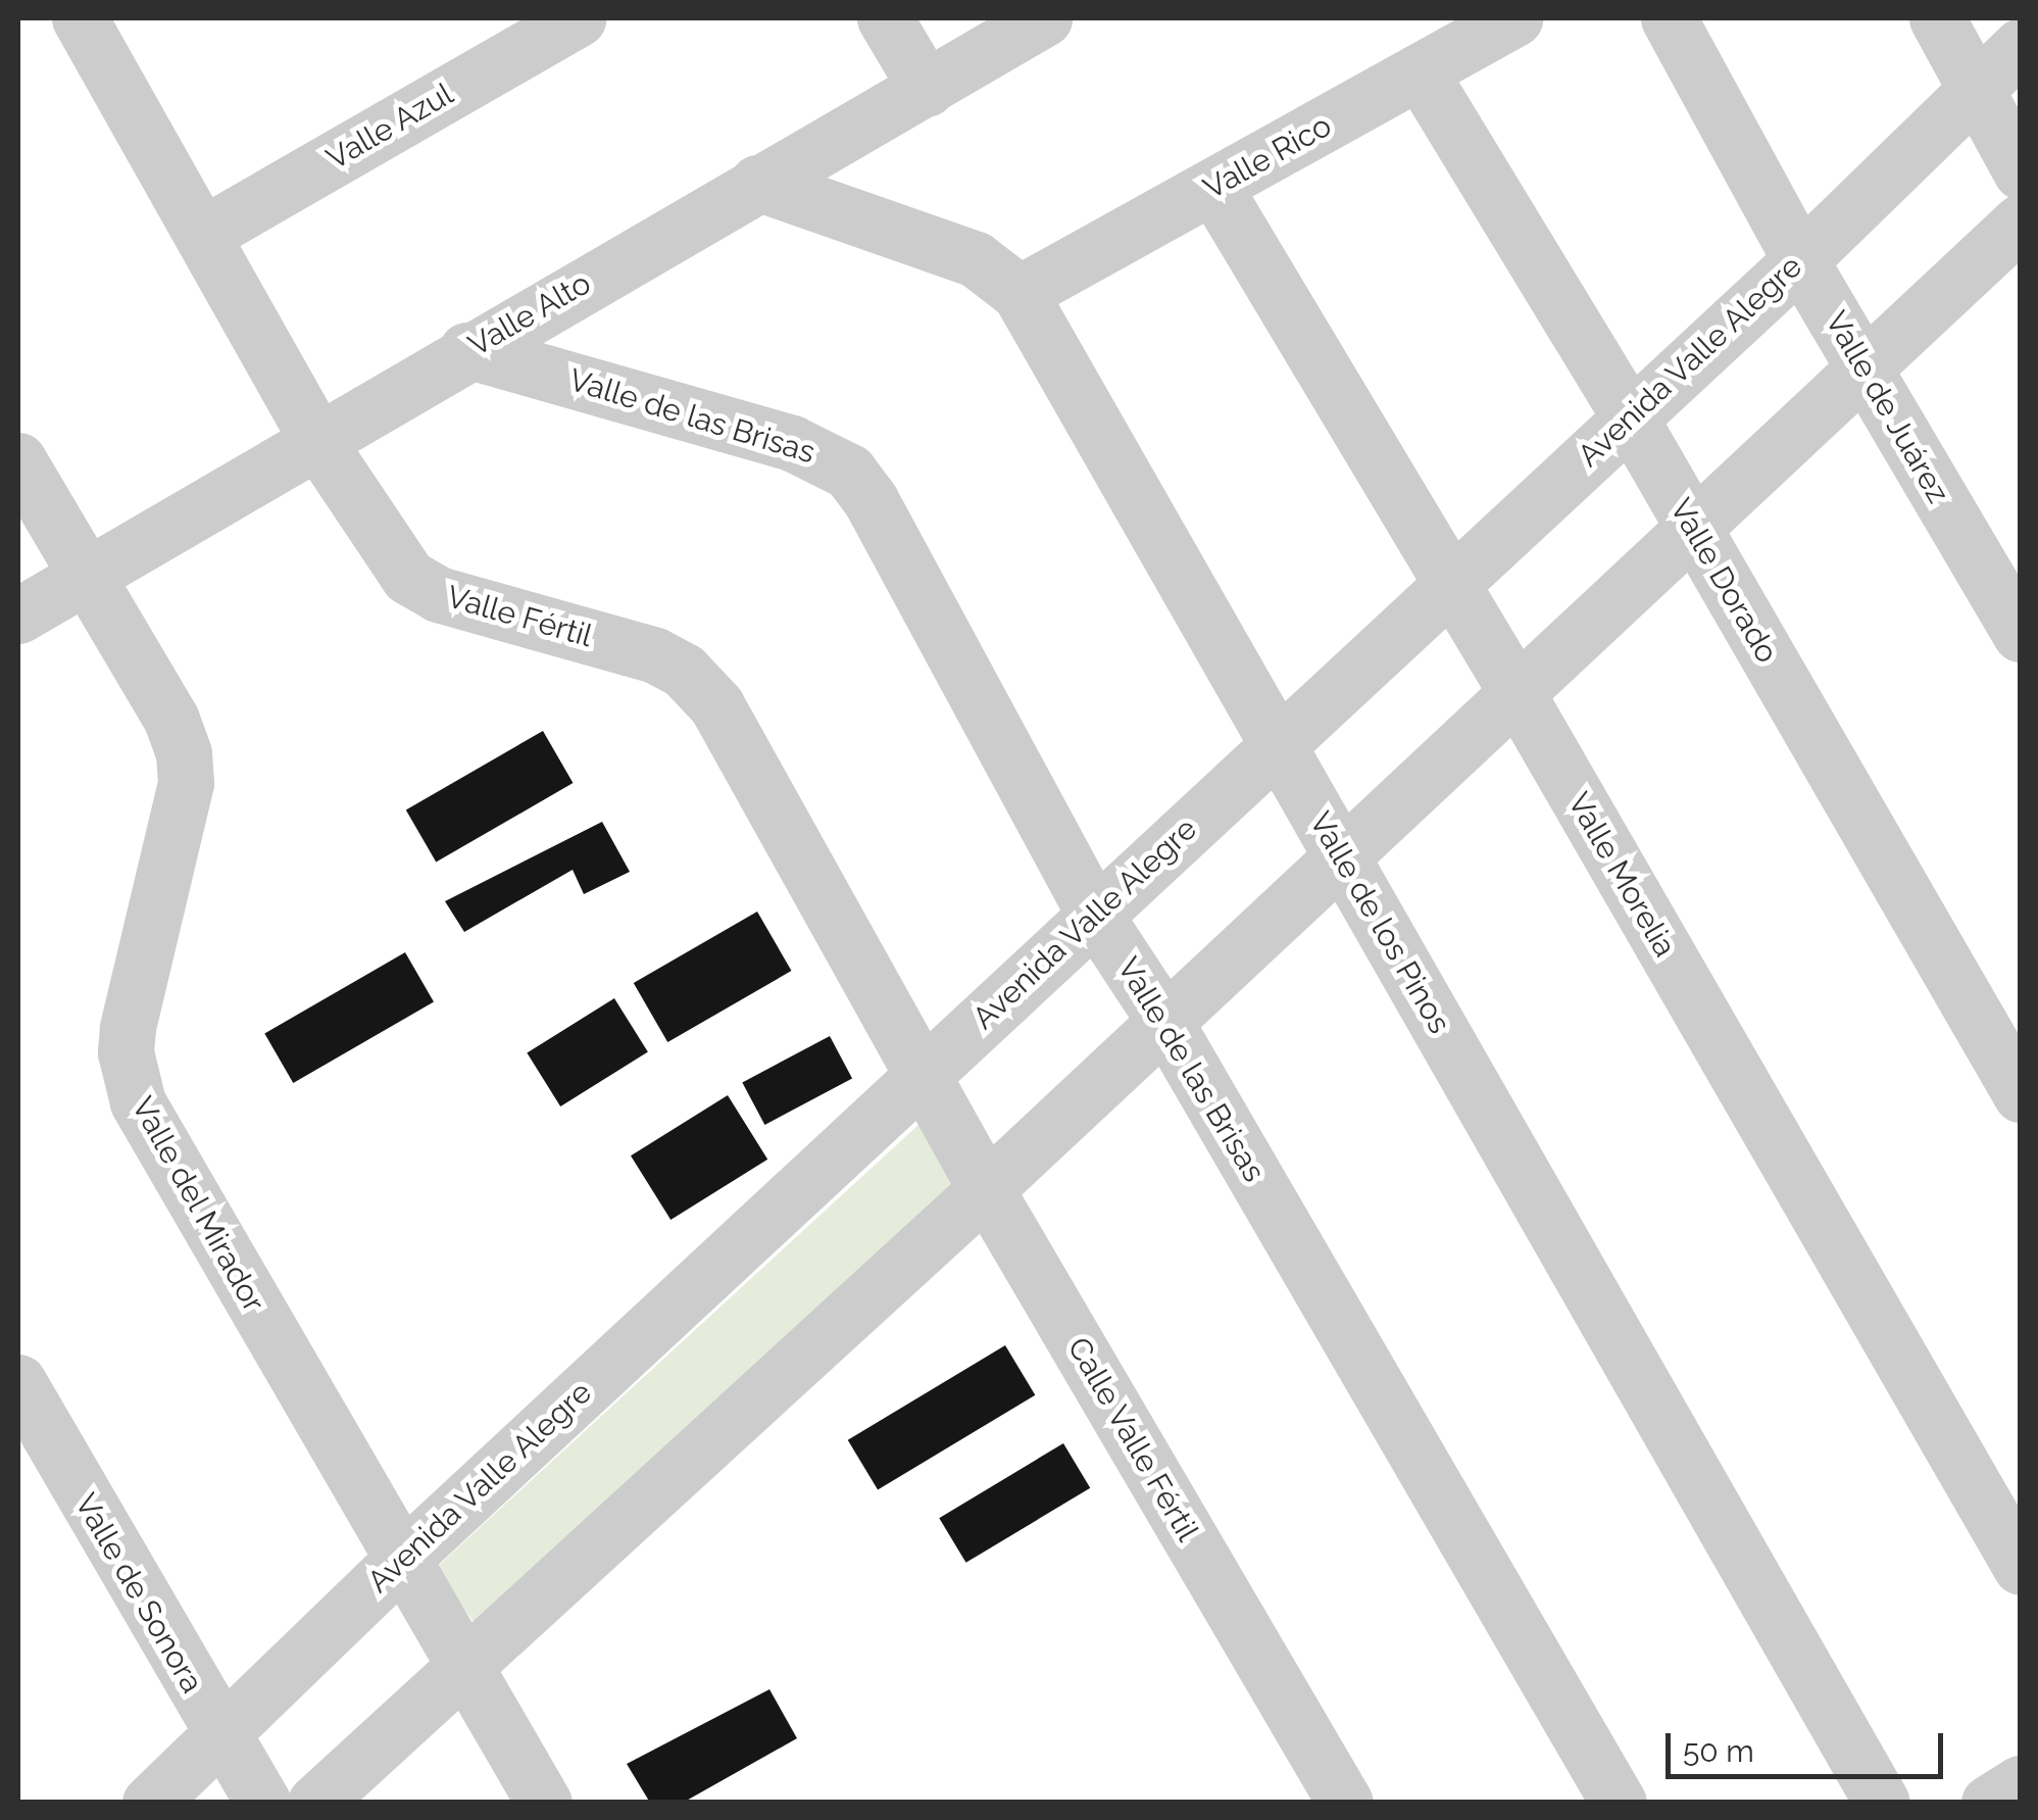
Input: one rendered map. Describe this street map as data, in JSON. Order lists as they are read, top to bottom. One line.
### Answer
{"streets":{"street":["Valle Azul","Valle Rico","Valle Alto","Avenida Valle Alegre","Valle de Juárez","Valle de las Brisas","Valle Dorado","Valle Fértil","Valle Morelia","Valle de los Pinos","Valle del Mirador","Calle Valle Fértil","Valle de Sonora"]},"crossings":[["Valle Azul","Valle Fértil"],["Valle Rico","Valle Dorado"],["Valle Rico","Valle Morelia"],["Valle Rico","Valle de los Pinos"],["Valle Alto","Valle de las Brisas"],["Valle Alto","Valle Fértil"],["Valle Alto","Valle de los Pinos"],["Valle Alto","Valle del Mirador"],["Avenida Valle Alegre","Valle de Juárez"],["Avenida Valle Alegre","Valle de las Brisas"],["Avenida Valle Alegre","Valle Dorado"],["Avenida Valle Alegre","Valle Fértil"],["Avenida Valle Alegre","Valle Morelia"],["Avenida Valle Alegre","Valle de los Pinos"],["Avenida Valle Alegre","Valle del Mirador"],["Avenida Valle Alegre","Calle Valle Fértil"],["Avenida Valle Alegre","Valle de Sonora"],["Valle Fértil","Calle Valle Fértil"]],"scale_bar":"50 m"}
